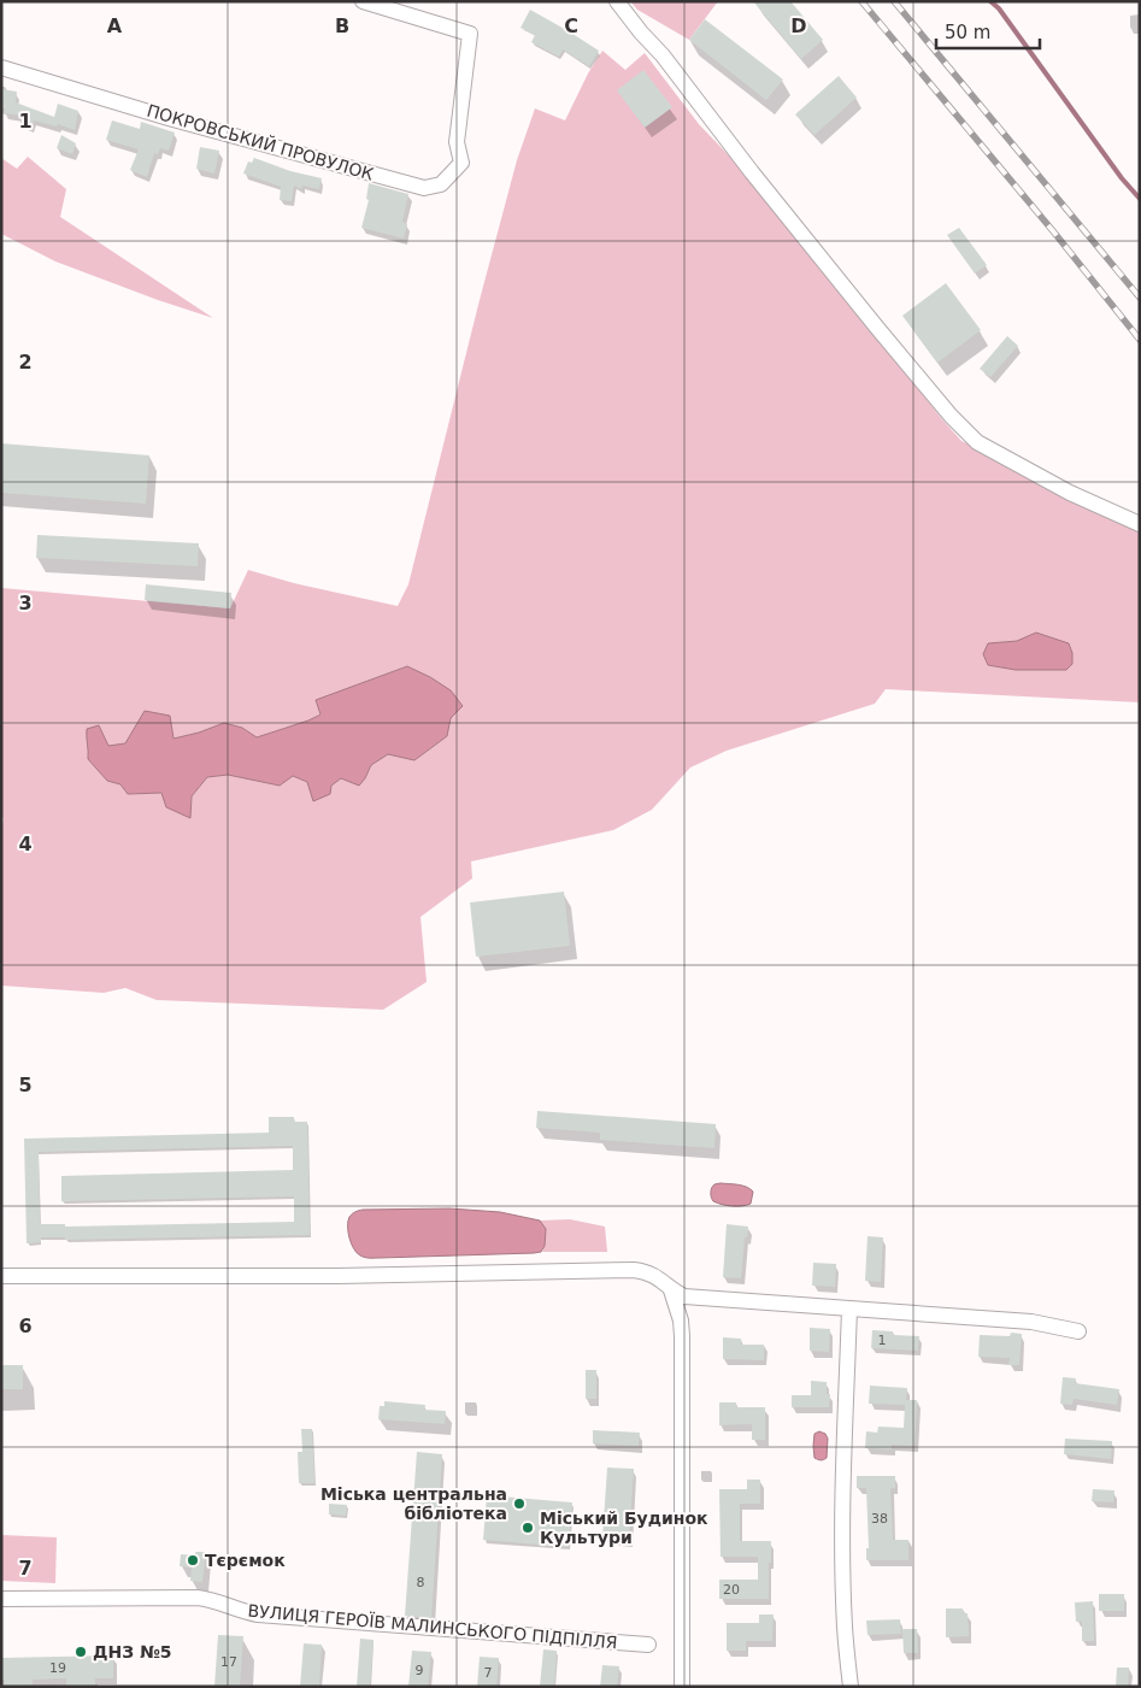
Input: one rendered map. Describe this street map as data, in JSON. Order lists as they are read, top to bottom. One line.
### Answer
{"streets":{"street":["ПОКРОВСЬКИЙ ПРОВУЛОК","ВУЛИЦЯ ГЕРОЇВ МАЛИНСЬКОГО ПІДПІЛЛЯ"]},"places":["Міська центральна бібліотека","Міський Будинок Культури","Тєрємок","ДНЗ №5"],"house_numbers":["1","38","8","20","17","19","9","7"],"scale_bar":"50 m","grid":{"columns":["A","B","C","D"],"rows":["1","2","3","4","5","6","7"]}}
